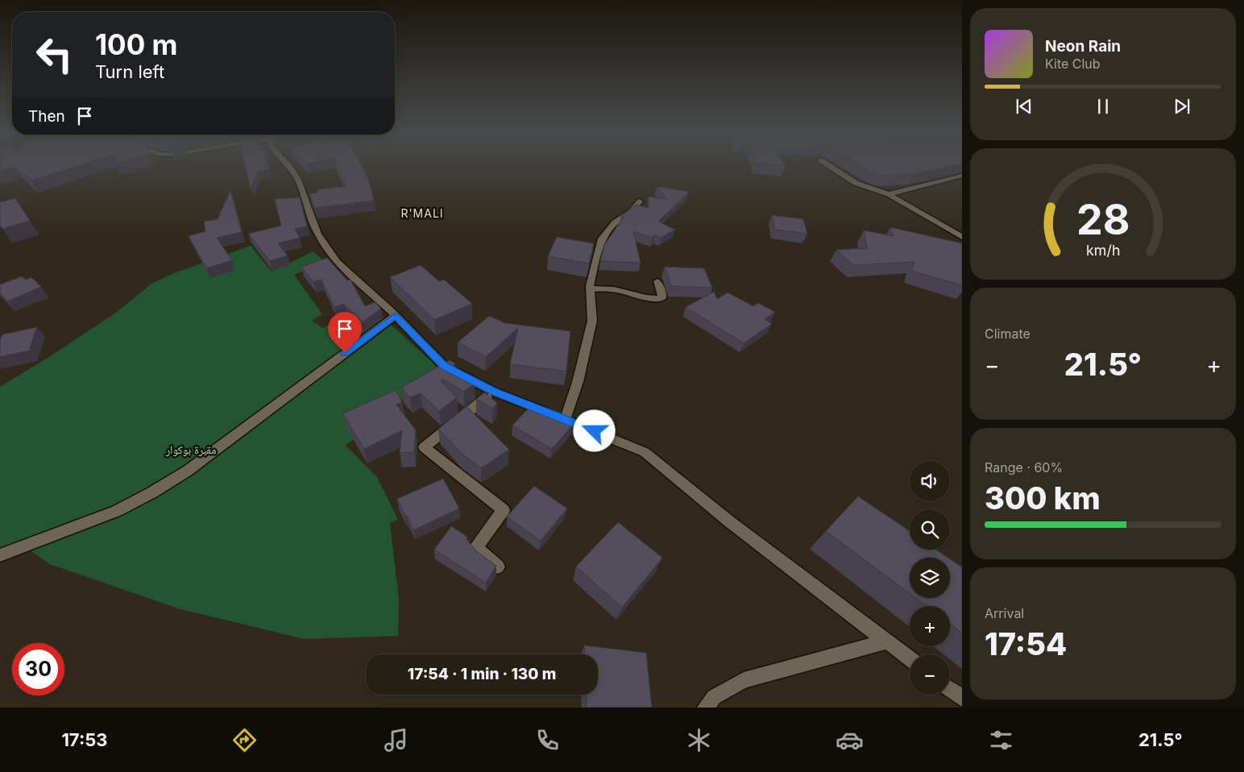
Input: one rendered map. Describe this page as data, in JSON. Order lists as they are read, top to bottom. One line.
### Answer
{"districts":["R'MALI"],"parks":["مقبرة بوكوار"],"page":{"turn":["100 m","Turn left"],"song":["Neon Rain","Kite Club"],"then":"Then","tile":["Climate",["Range · 60%","300 km"],["Arrival","17:54"]],"heat":["−","21.5°","+"],"map_buttons":["+","−"],"limit":"30","trip":"17:54 · 1 min · 130 m","tabs":["17:53","21.5°"],"gauge":["28","km/h"]}}
